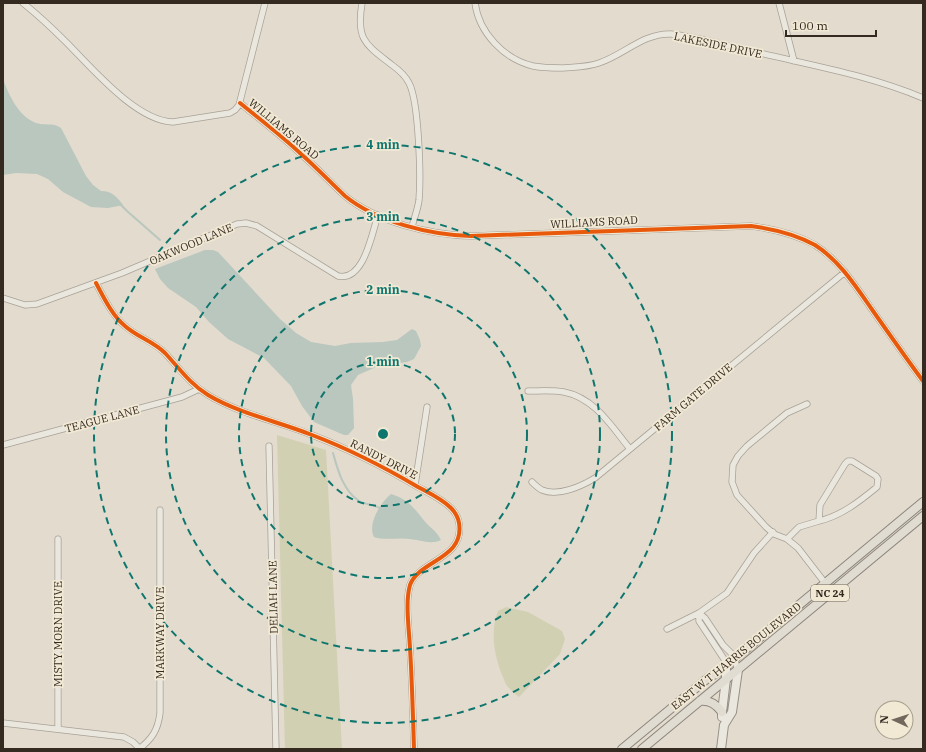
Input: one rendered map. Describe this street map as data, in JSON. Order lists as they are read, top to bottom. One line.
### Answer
{"streets":{"main road":["NC 24","EAST W T HARRIS BOULEVARD"],"street":["LAKESIDE DRIVE","WILLIAMS ROAD","OAKWOOD LANE","FARM GATE DRIVE","TEAGUE LANE","RANDY DRIVE","DELIAH LANE","MARKWAY DRIVE","MISTY MORN DRIVE"]},"crossings":[["WILLIAMS ROAD","OAKWOOD LANE"],["WILLIAMS ROAD","FARM GATE DRIVE"],["OAKWOOD LANE","RANDY DRIVE"],["TEAGUE LANE","RANDY DRIVE"]],"scale_bar":"100 m","north":"left","rings":["4 min","3 min","2 min","1 min"]}
